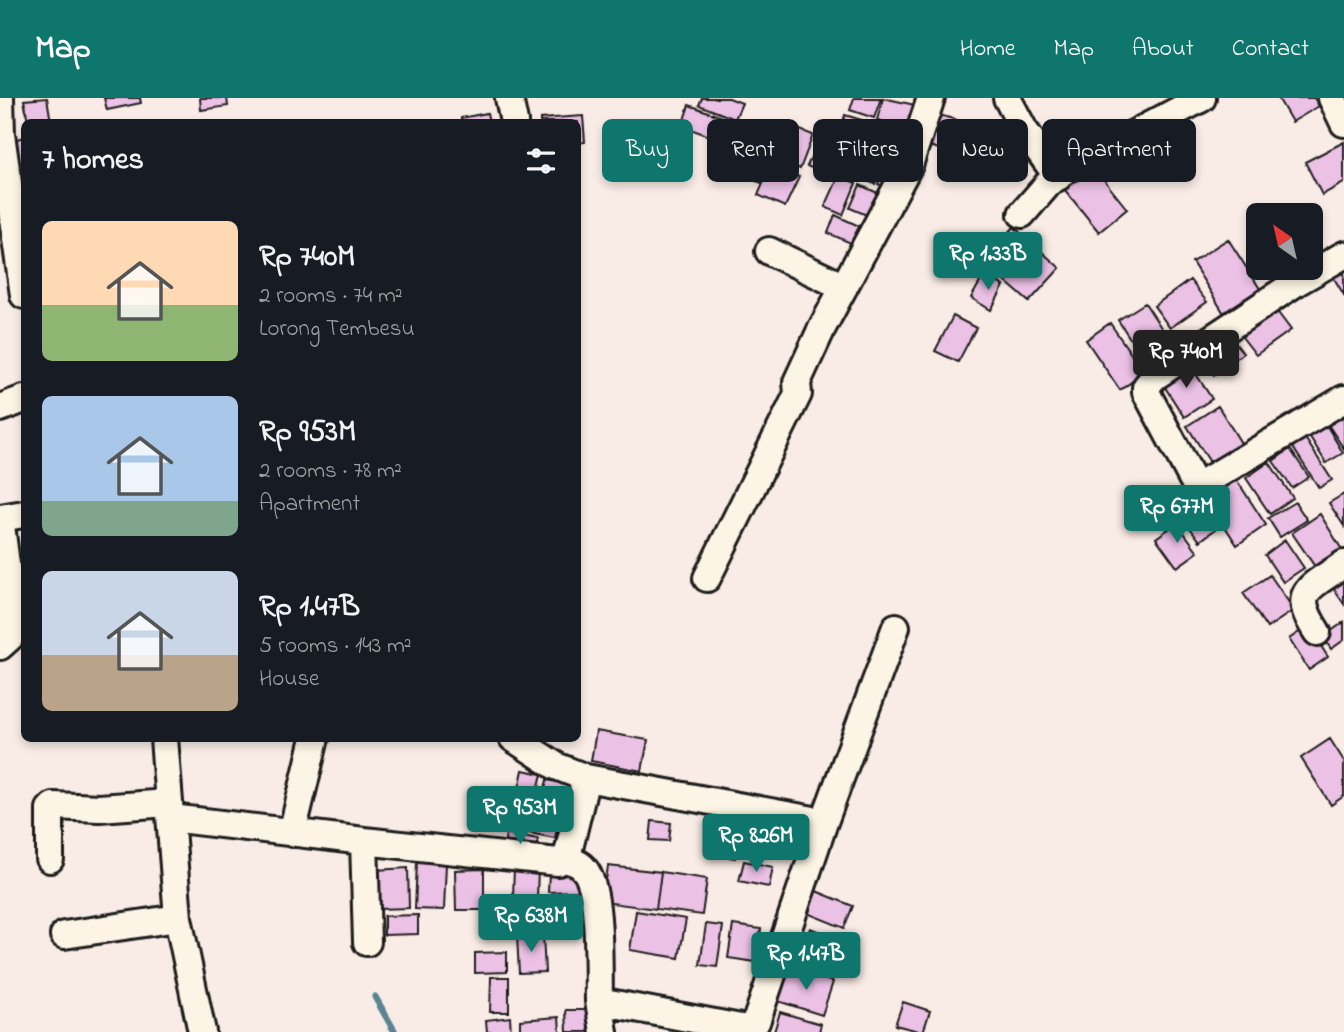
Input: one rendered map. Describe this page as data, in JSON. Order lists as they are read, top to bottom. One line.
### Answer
{"north":"top left","page":{"header":"Map","nav":["Home","Map","About","Contact"],"chip":["Buy","Rent","Filters","New","Apartment"],"heading":"7 homes","list":[{"name":"Rp 740M","note":"2 rooms · 74 m² · Lorong Tembesu"},{"name":"Rp 953M","note":"2 rooms · 78 m² · Apartment"},{"name":"Rp 1.47B","note":"5 rooms · 143 m² · House"}],"price":["Rp 1.33B","Rp 740M","Rp 677M","Rp 953M","Rp 826M","Rp 638M","Rp 1.47B"]}}
